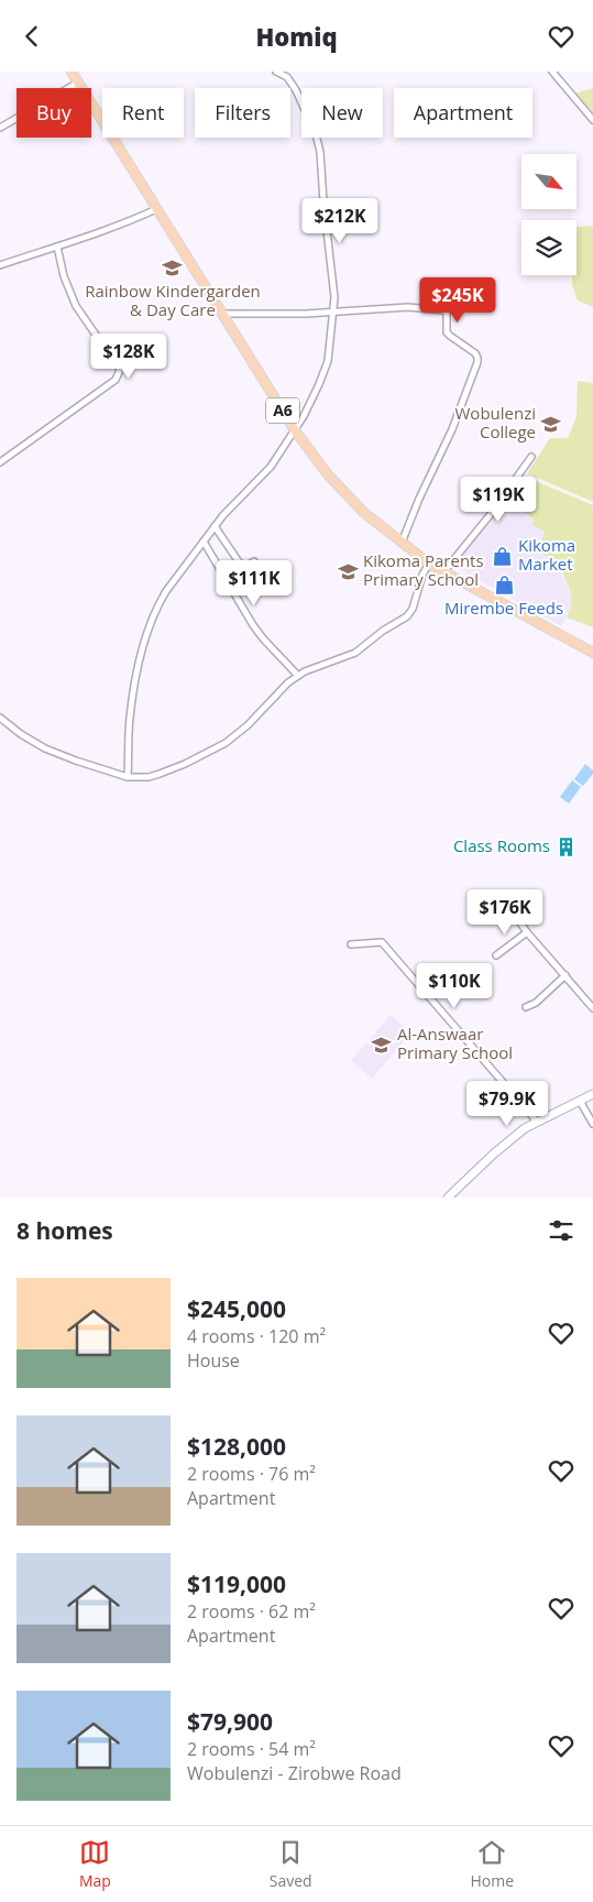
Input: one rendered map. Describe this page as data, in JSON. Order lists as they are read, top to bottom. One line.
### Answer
{"streets":{"main road":["A6"]},"places":{"school or university":["Rainbow Kindergarden & Day Care","Wobulenzi College","Kikoma Parents Primary School","Al-Answaar Primary School"],"shop":["Kikoma Market","Mirembe Feeds"],"building":["Class Rooms"]},"north":"bottom right","page":{"header":"Homiq","chip":["Buy","Rent","Filters","New","Apartment"],"price":["$212K","$245K","$128K","$119K","$111K","$176K","$110K","$79.9K"],"heading":"8 homes","list":[{"name":"$245,000","note":"4 rooms · 120 m² · House"},{"name":"$128,000","note":"2 rooms · 76 m² · Apartment"},{"name":"$119,000","note":"2 rooms · 62 m² · Apartment"},{"name":"$79,900","note":"2 rooms · 54 m² · Wobulenzi - Zirobwe Road"}],"tabs":["Map","Saved","Home"]}}
